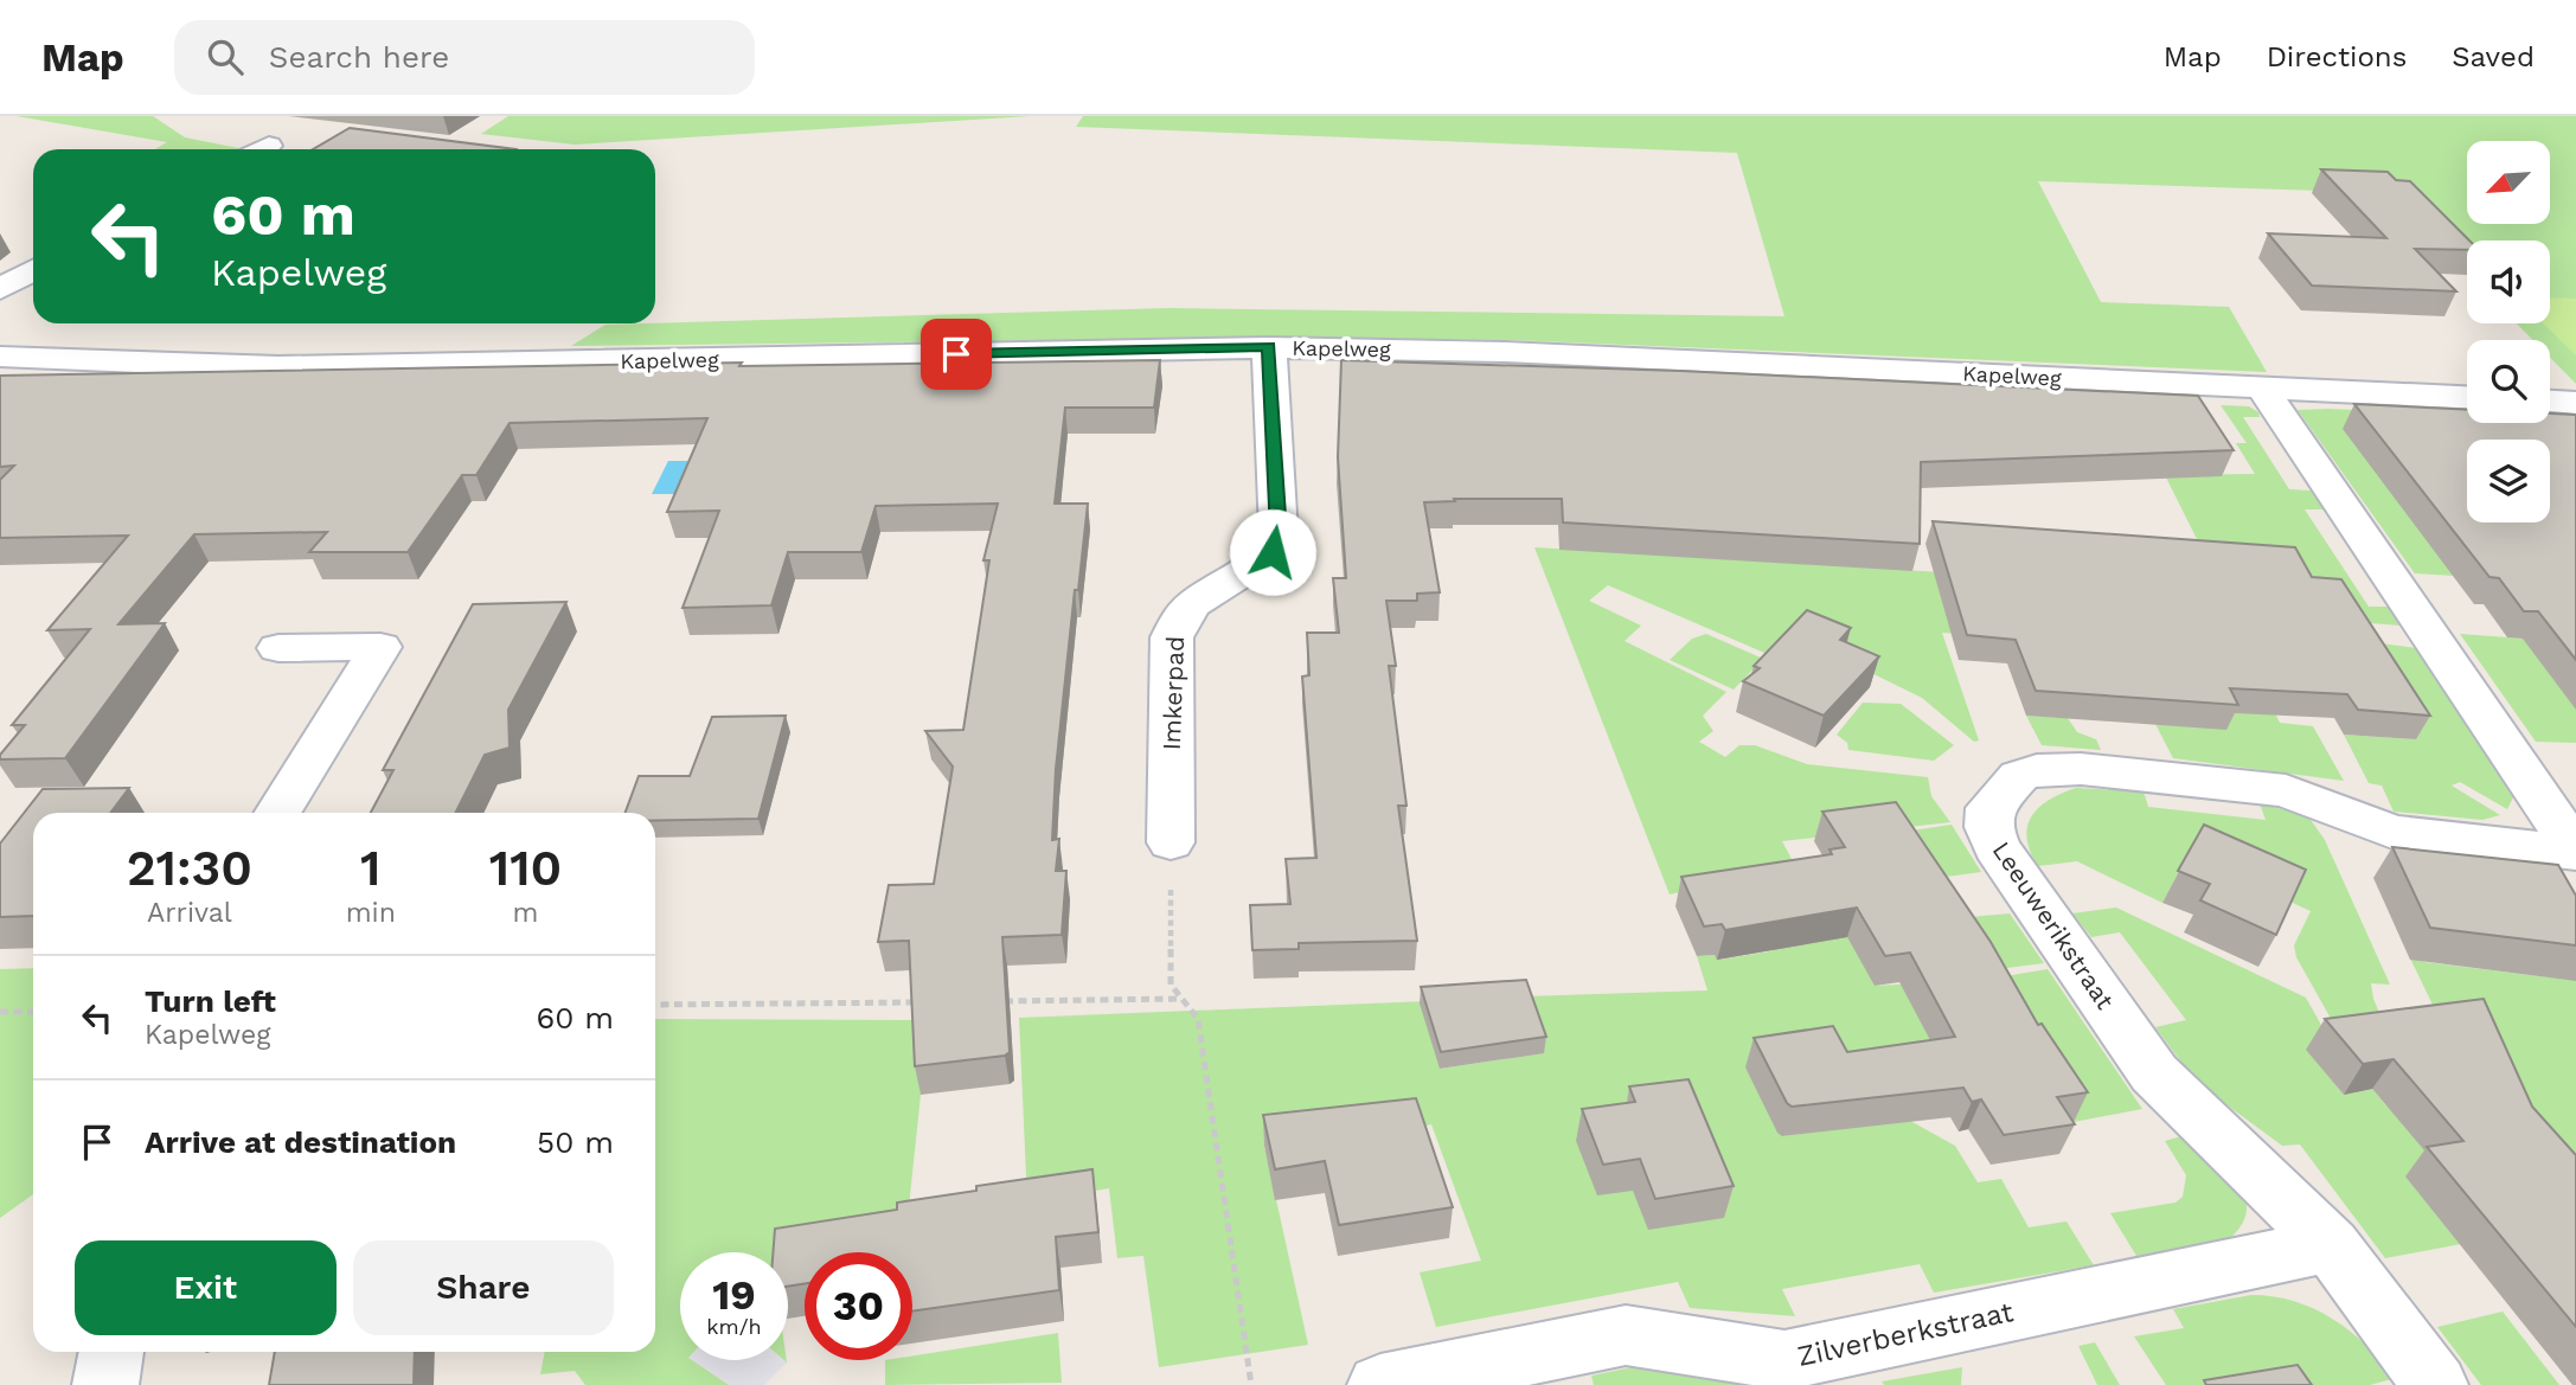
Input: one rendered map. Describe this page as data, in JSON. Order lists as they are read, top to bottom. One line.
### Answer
{"streets":{"street":["Kapelweg","Imkerpad","Leeuwerikstraat","Zilverberkstraat"]},"crossings":[["Kapelweg","Imkerpad"],["Kapelweg","Leeuwerikstraat"],["Leeuwerikstraat","Zilverberkstraat"]],"north":"bottom left","page":{"header":"Map","search":"Search here","nav":["Map","Directions","Saved"],"turn":["60 m","Kapelweg"],"eta":["21:30","Arrival","1","min","110","m"],"list":[{"name":"Turn left","note":"Kapelweg","value":"60 m"},{"name":"Arrive at destination","value":"50 m"}],"buttons":["Exit","Share"],"speed":"19 km/h","limit":"30"}}
